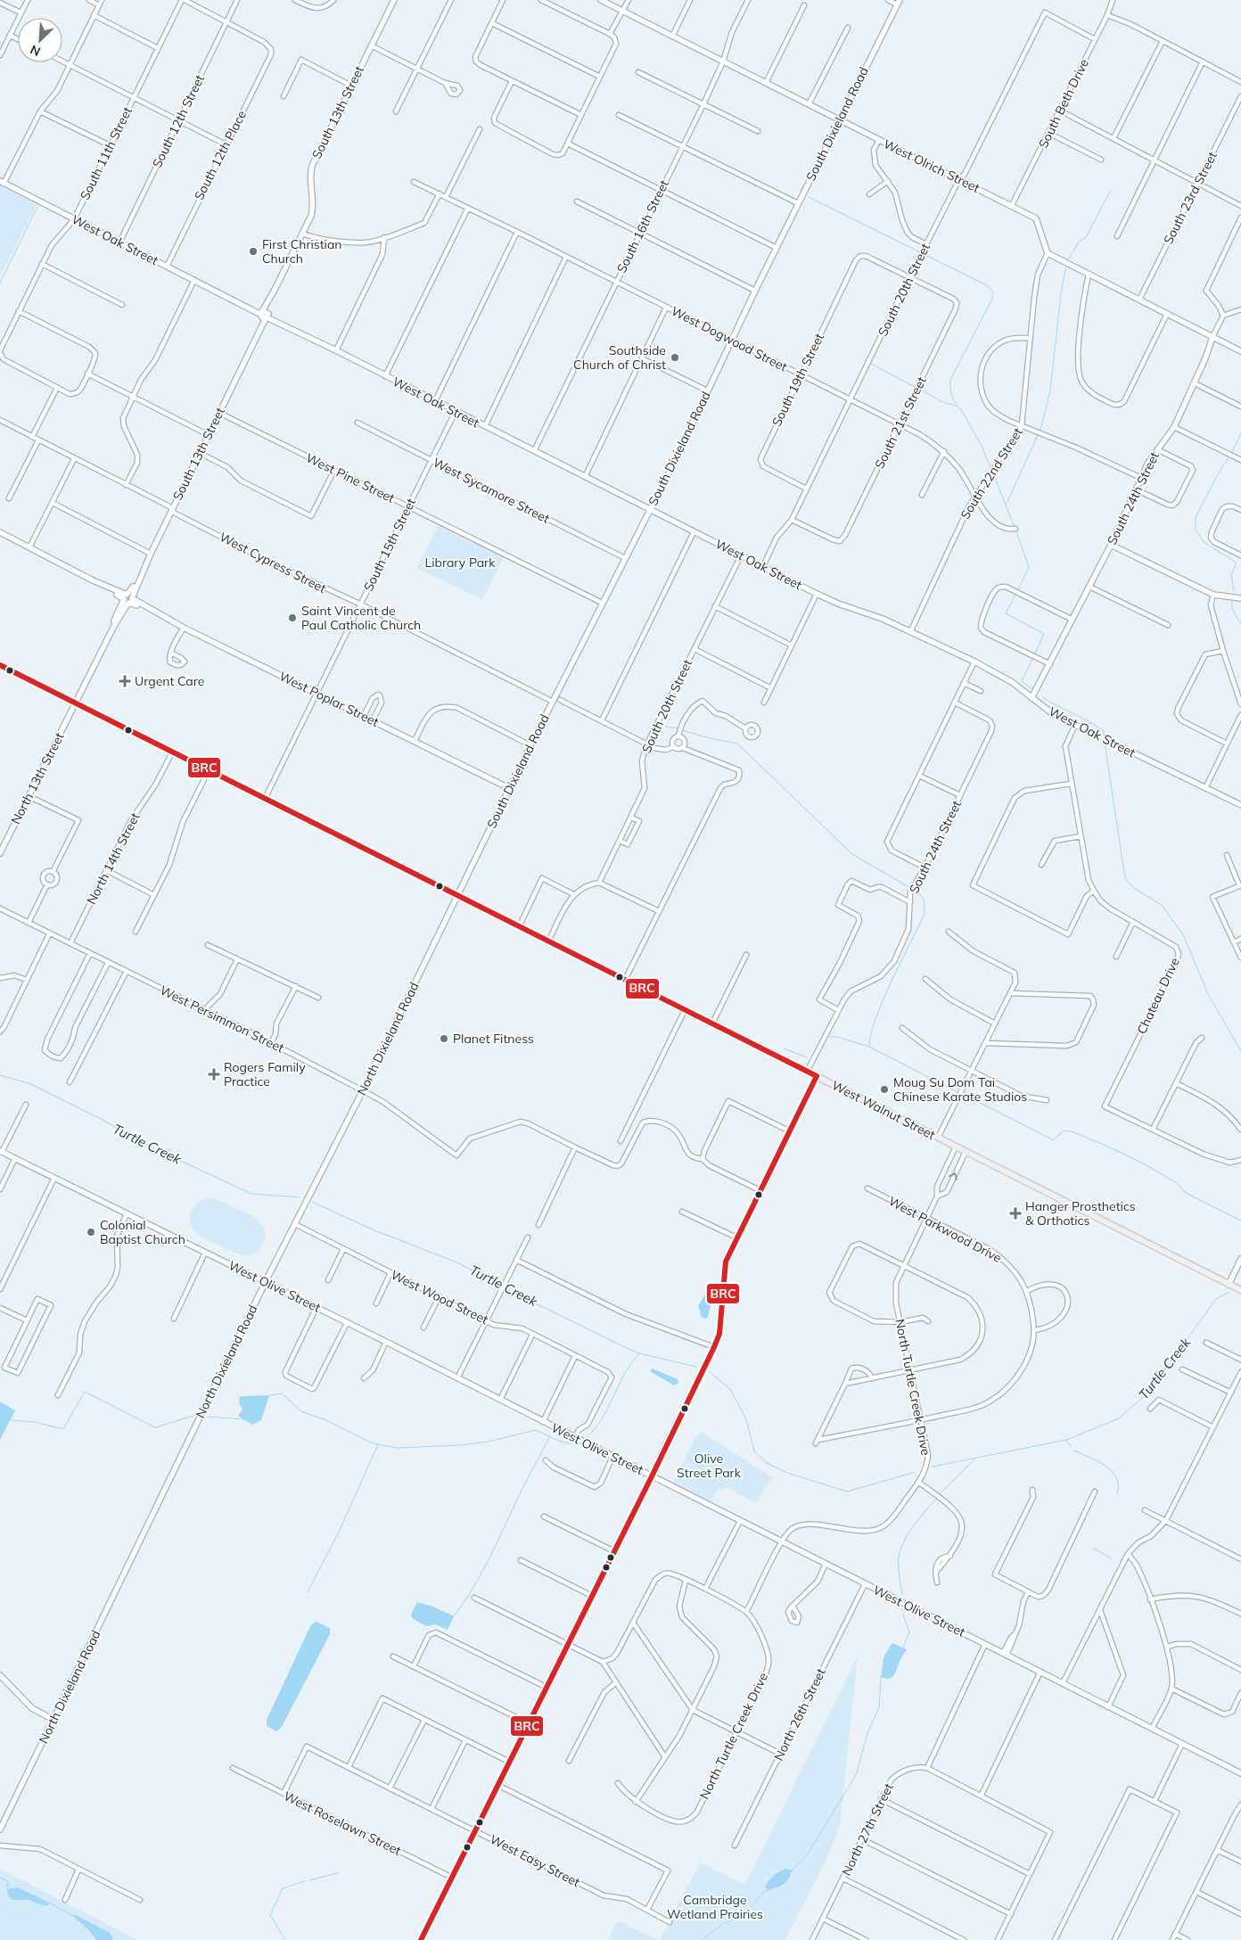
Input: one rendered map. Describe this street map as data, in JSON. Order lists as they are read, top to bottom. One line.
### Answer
{"streets":{"main road":["West Walnut Street"],"street":["South Beth Drive","South 13th Street","South 12th Street","South Dixieland Road","South 11th Street","South 12th Place","West Olrich Street","South 23rd Street","South 16th Street","West Oak Street","South 20th Street","West Dogwood Street","South 19th Street","South 21st Street","South 22nd Street","West Pine Street","West Sycamore Street","South 24th Street","South 15th Street","West Cypress Street","West Poplar Street","North 13th Street","North 14th Street","Chateau Drive","West Persimmon Street","North Dixieland Road","West Parkwood Drive","West Olive Street","West Wood Street","North Turtle Creek Drive","North 26th Street","West Roselawn Street","North 27th Street","West Easy Street"]},"crossings":[["South Beth Drive","West Olrich Street"],["South Beth Drive","South 20th Street"],["South 13th Street","West Oak Street"],["South 13th Street","West Pine Street"],["South 13th Street","West Cypress Street"],["South 13th Street","West Poplar Street"],["South 13th Street","North 13th Street"],["South 13th Street","West Walnut Street"],["South 12th Street","South 12th Place"],["South 12th Street","West Oak Street"],["South Dixieland Road","West Olrich Street"],["South Dixieland Road","West Oak Street"],["South Dixieland Road","West Dogwood Street"],["South Dixieland Road","West Pine Street"],["South Dixieland Road","West Sycamore Street"],["South Dixieland Road","West Poplar Street"],["South Dixieland Road","North Dixieland Road"],["South Dixieland Road","West Walnut Street"],["South 11th Street","West Oak Street"],["South 12th Place","West Oak Street"],["West Olrich Street","South 16th Street"],["West Olrich Street","South 20th Street"],["West Olrich Street","South 22nd Street"],["South 16th Street","West Oak Street"],["South 16th Street","West Dogwood Street"],["West Oak Street","South 20th Street"],["West Oak Street","South 22nd Street"],["West Oak Street","South 24th Street"],["West Oak Street","South 15th Street"],["West Oak Street","Chateau Drive"],["South 20th Street","West Dogwood Street"],["South 20th Street","South 19th Street"],["South 20th Street","South 21st Street"],["West Dogwood Street","South 19th Street"],["West Dogwood Street","South 21st Street"],["West Dogwood Street","South 22nd Street"],["South 19th Street","South 21st Street"],["West Pine Street","South 15th Street"],["West Sycamore Street","South 15th Street"],["South 24th Street","West Walnut Street"],["South 15th Street","West Cypress Street"],["South 15th Street","West Poplar Street"],["South 15th Street","West Walnut Street"],["North 13th Street","West Walnut Street"],["North 14th Street","West Persimmon Street"],["North 14th Street","West Walnut Street"],["West Persimmon Street","North Dixieland Road"],["North Dixieland Road","West Walnut Street"],["North Dixieland Road","West Olive Street"],["North Dixieland Road","West Wood Street"],["West Walnut Street","North Turtle Creek Drive"],["West Parkwood Drive","North Turtle Creek Drive"],["West Olive Street","West Wood Street"],["West Olive Street","North Turtle Creek Drive"],["West Olive Street","North 26th Street"],["West Roselawn Street","West Easy Street"]],"water":["Turtle Creek"],"parks":["Library Park","Olive Street Park","Cambridge Wetland Prairies"],"places":{"other":["First Christian Church","Southside Church of Christ","Saint Vincent de Paul Catholic Church","Planet Fitness","Moug Su Dom Tai Chinese Karate Studios","Colonial Baptist Church"],"health":["Urgent Care","Rogers Family Practice","Hanger Prosthetics & Orthotics"]},"lines":["transit line BRC"],"north":"bottom left"}
